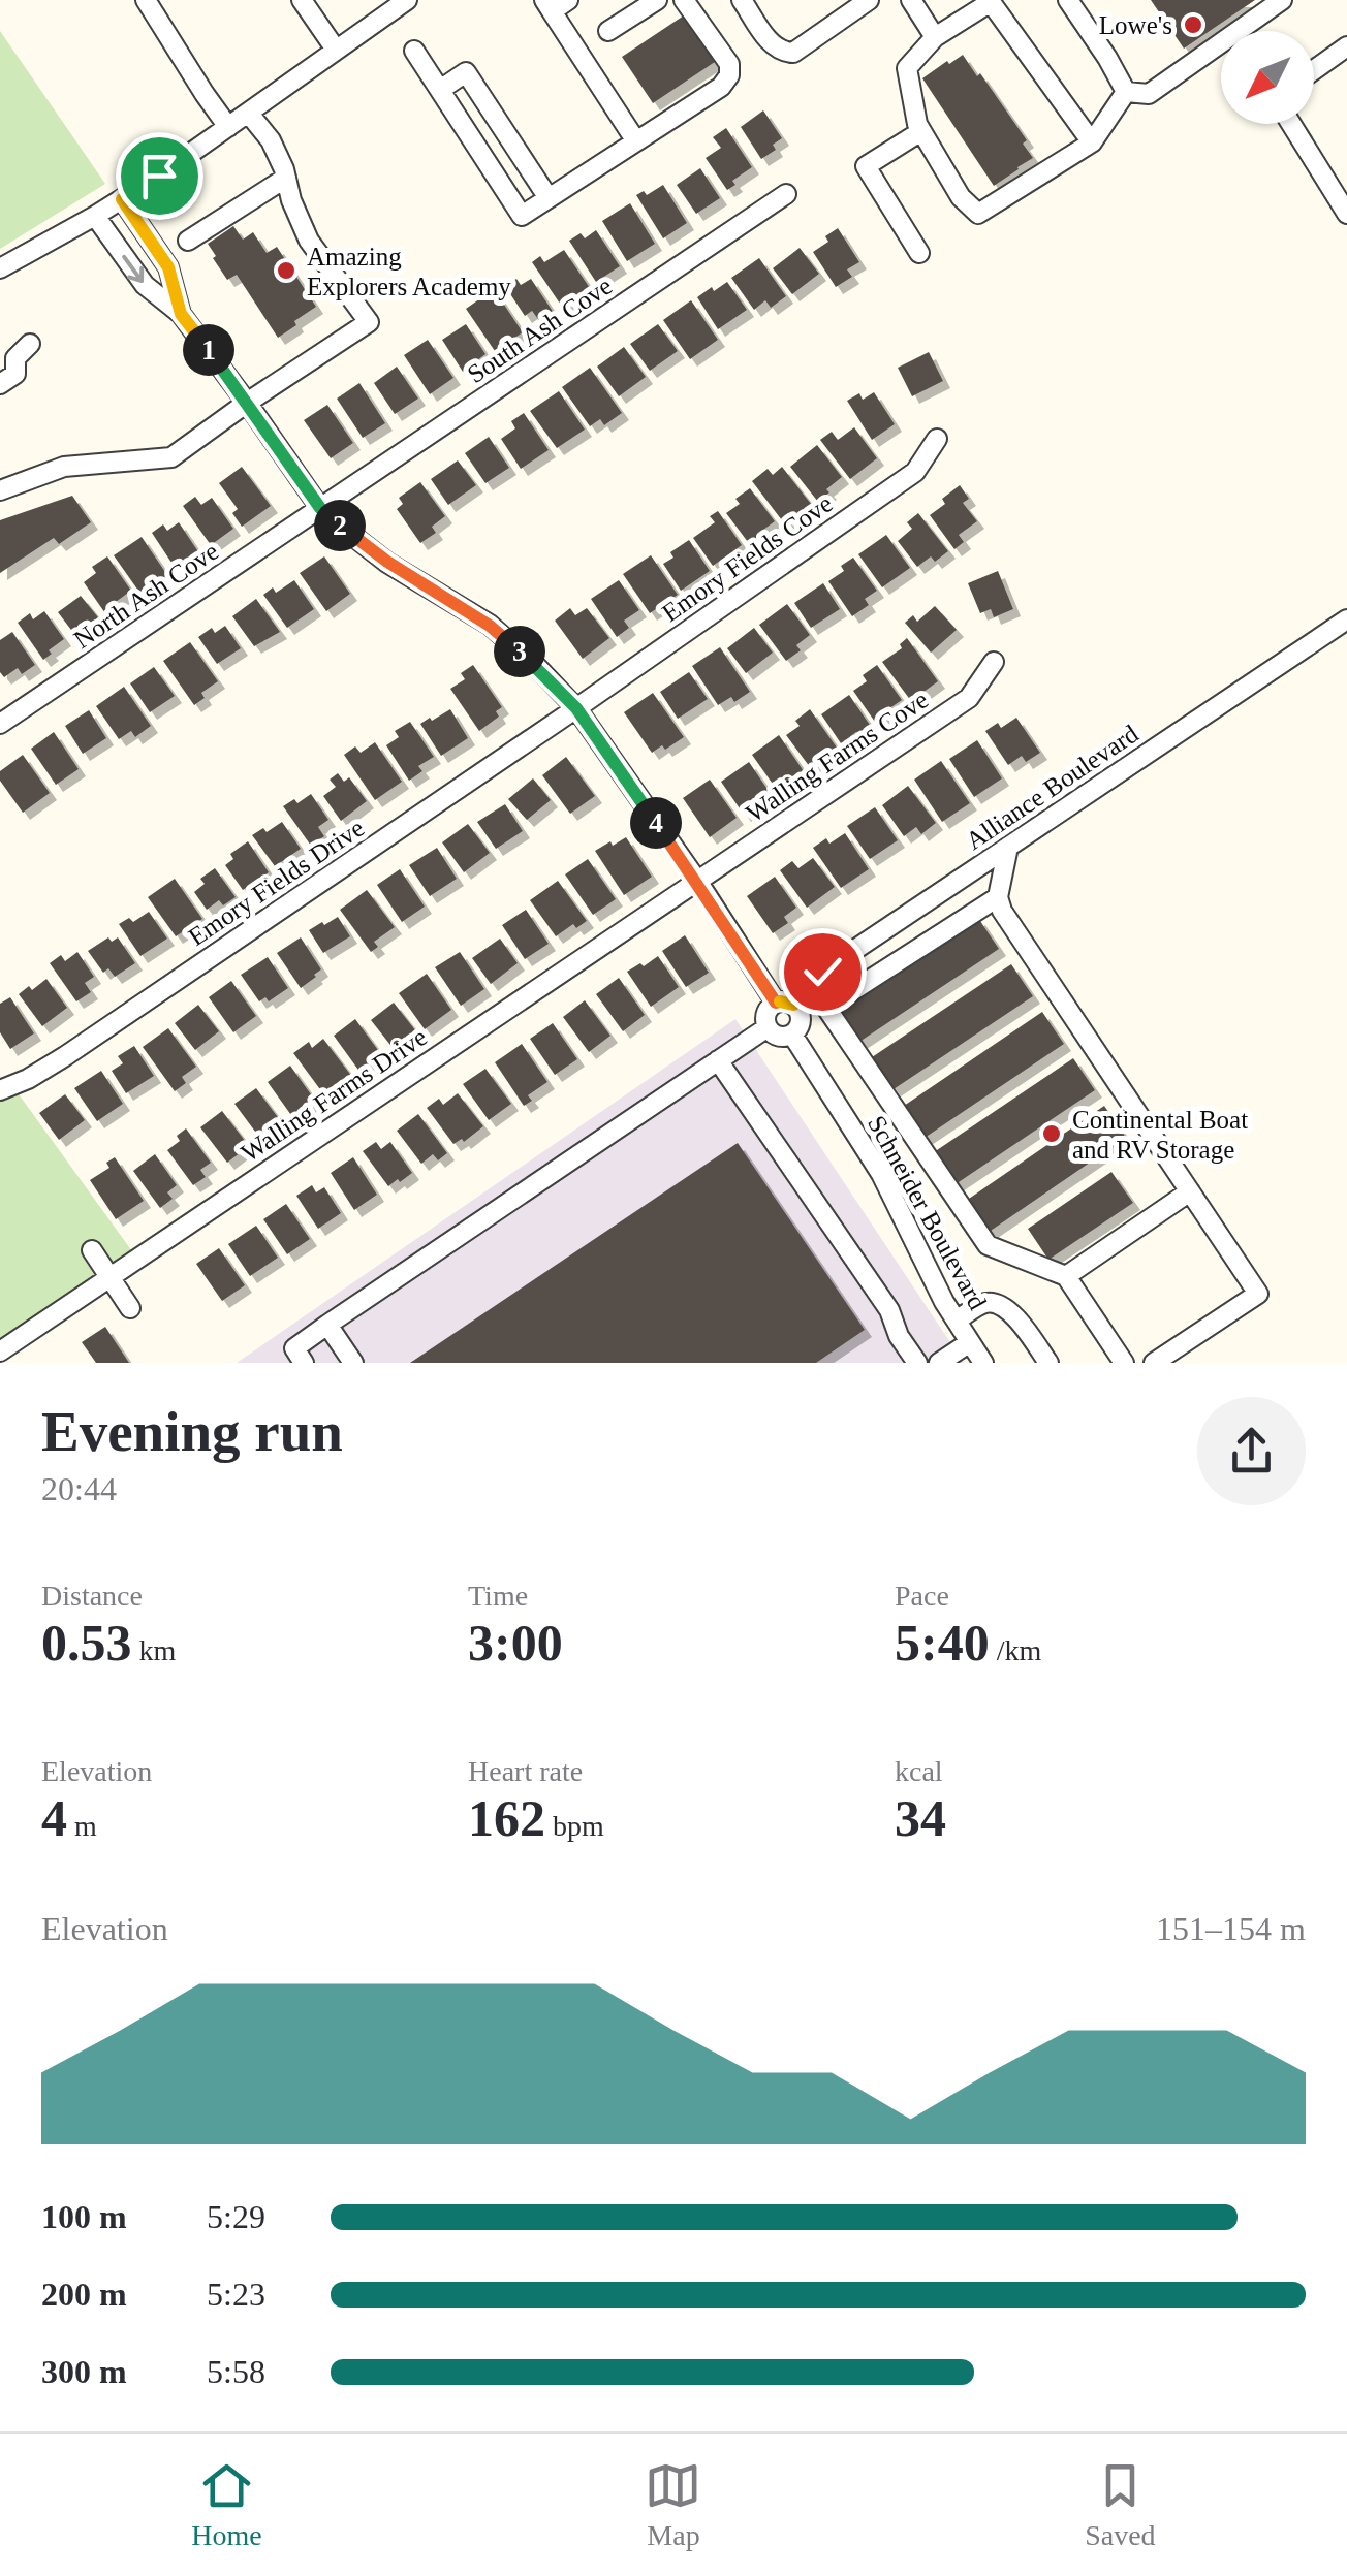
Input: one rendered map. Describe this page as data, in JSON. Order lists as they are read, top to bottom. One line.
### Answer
{"streets":{"street":["South Ash Cove","Emory Fields Cove","North Ash Cove","Walling Farms Cove","Alliance Boulevard","Emory Fields Drive","Walling Farms Drive","Schneider Boulevard"]},"crossings":[["South Ash Cove","North Ash Cove"],["Emory Fields Cove","Emory Fields Drive"],["Walling Farms Cove","Walling Farms Drive"],["Alliance Boulevard","Schneider Boulevard"]],"places":["Lowe's","Amazing Explorers Academy","Continental Boat and RV Storage"],"north":"bottom left","page":{"pins":["1","2","3","4"],"heading":["Evening run","20:44"],"stats":[["Distance","0.53 km"],["Time","3:00"],["Pace","5:40 /km"],["Elevation","4 m"],["Heart rate","162 bpm"],["kcal","34"]],"chart":["Elevation","151–154 m"],"list":[{"name":"100 m","note":"5:29"},{"name":"200 m","note":"5:23"},{"name":"300 m","note":"5:58"}],"tabs":["Home","Map","Saved"]}}
